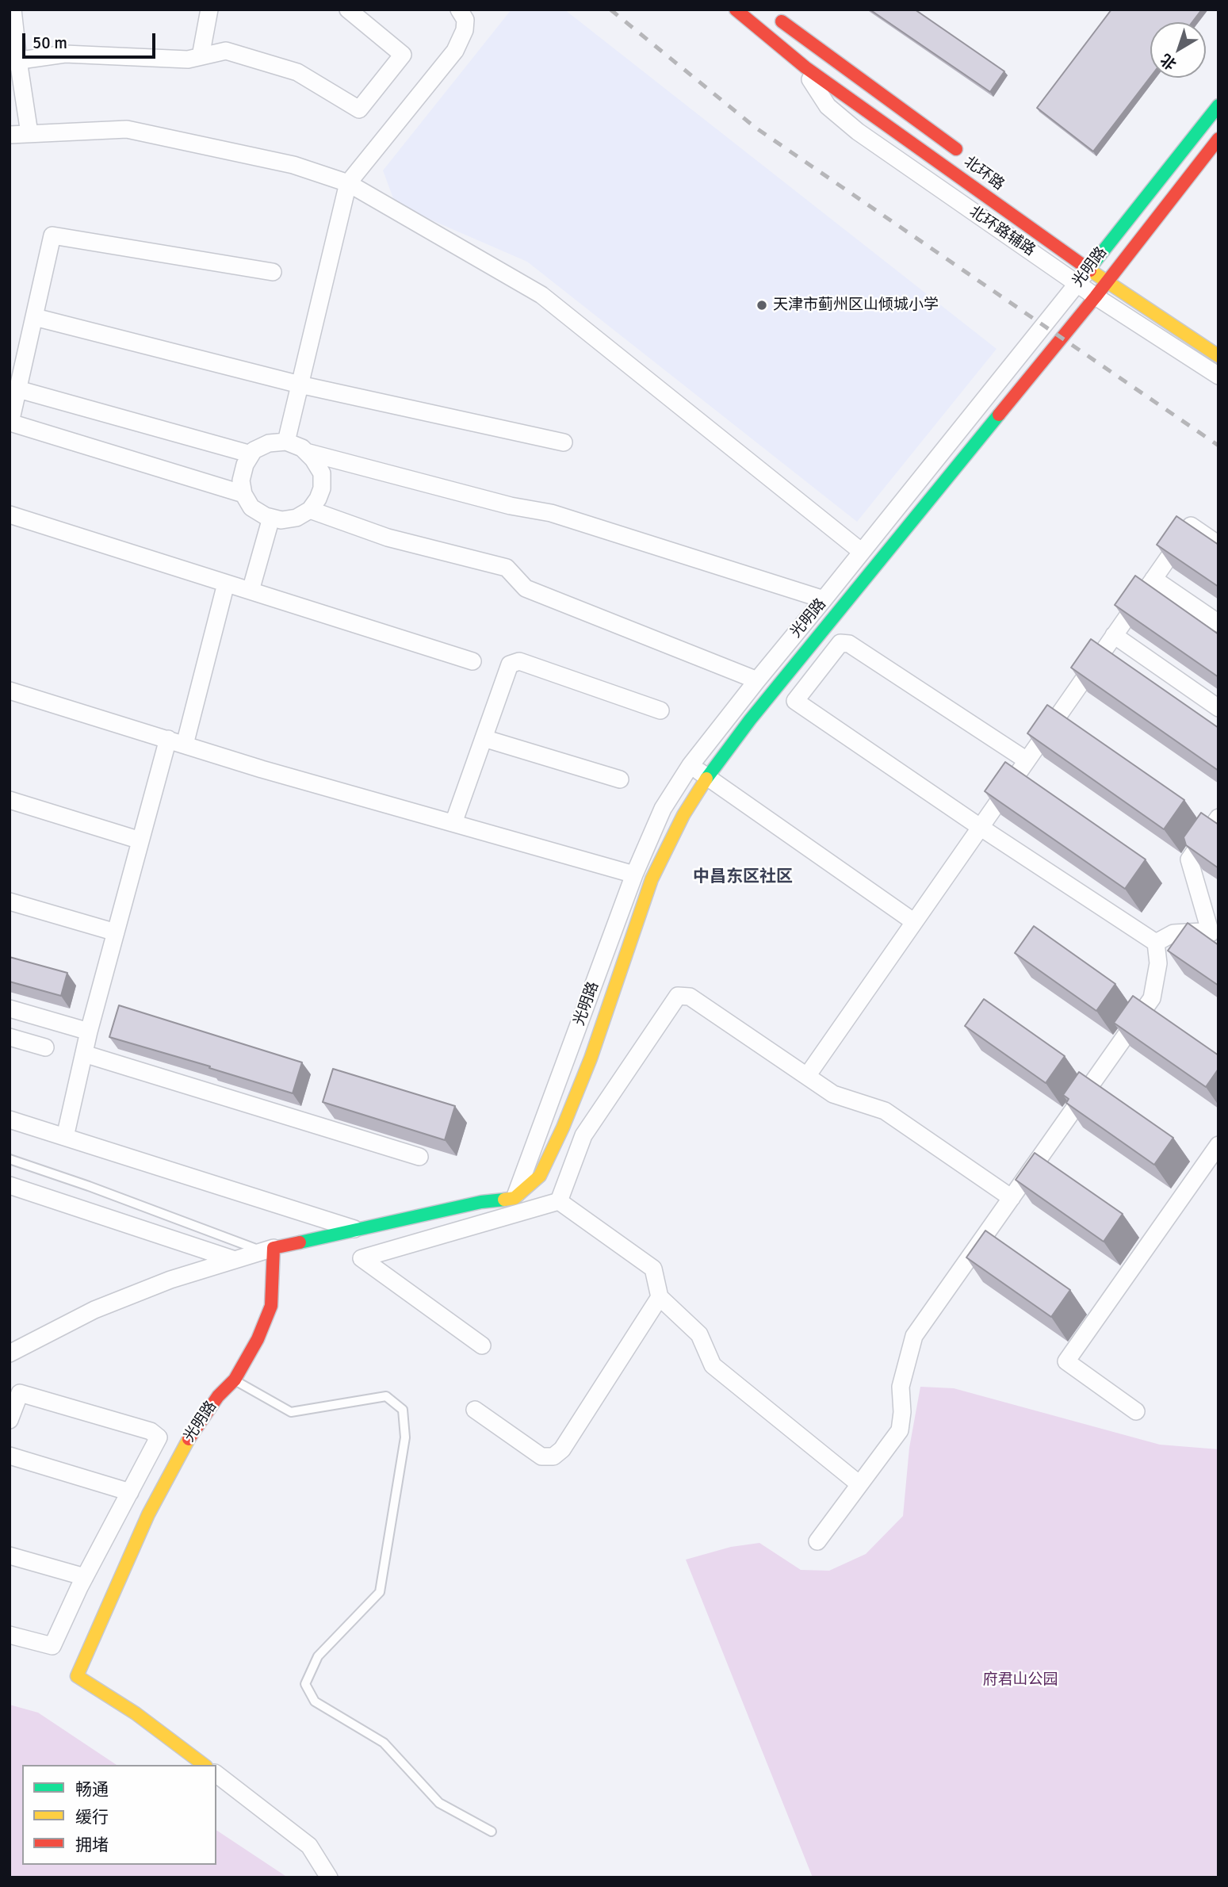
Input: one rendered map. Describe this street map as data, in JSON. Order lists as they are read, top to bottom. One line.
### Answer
{"streets":{"main road":["北环路","光明路"],"street":["北环路辅路"]},"crossings":[["北环路","北环路辅路"],["北环路","光明路"],["北环路辅路","光明路"]],"districts":["中昌东区社区"],"parks":["府君山公园"],"places":["天津市蓟州区山倾城小学"],"legend":["畅通","缓行","拥堵"],"scale_bar":"50 m","north":"bottom left"}
